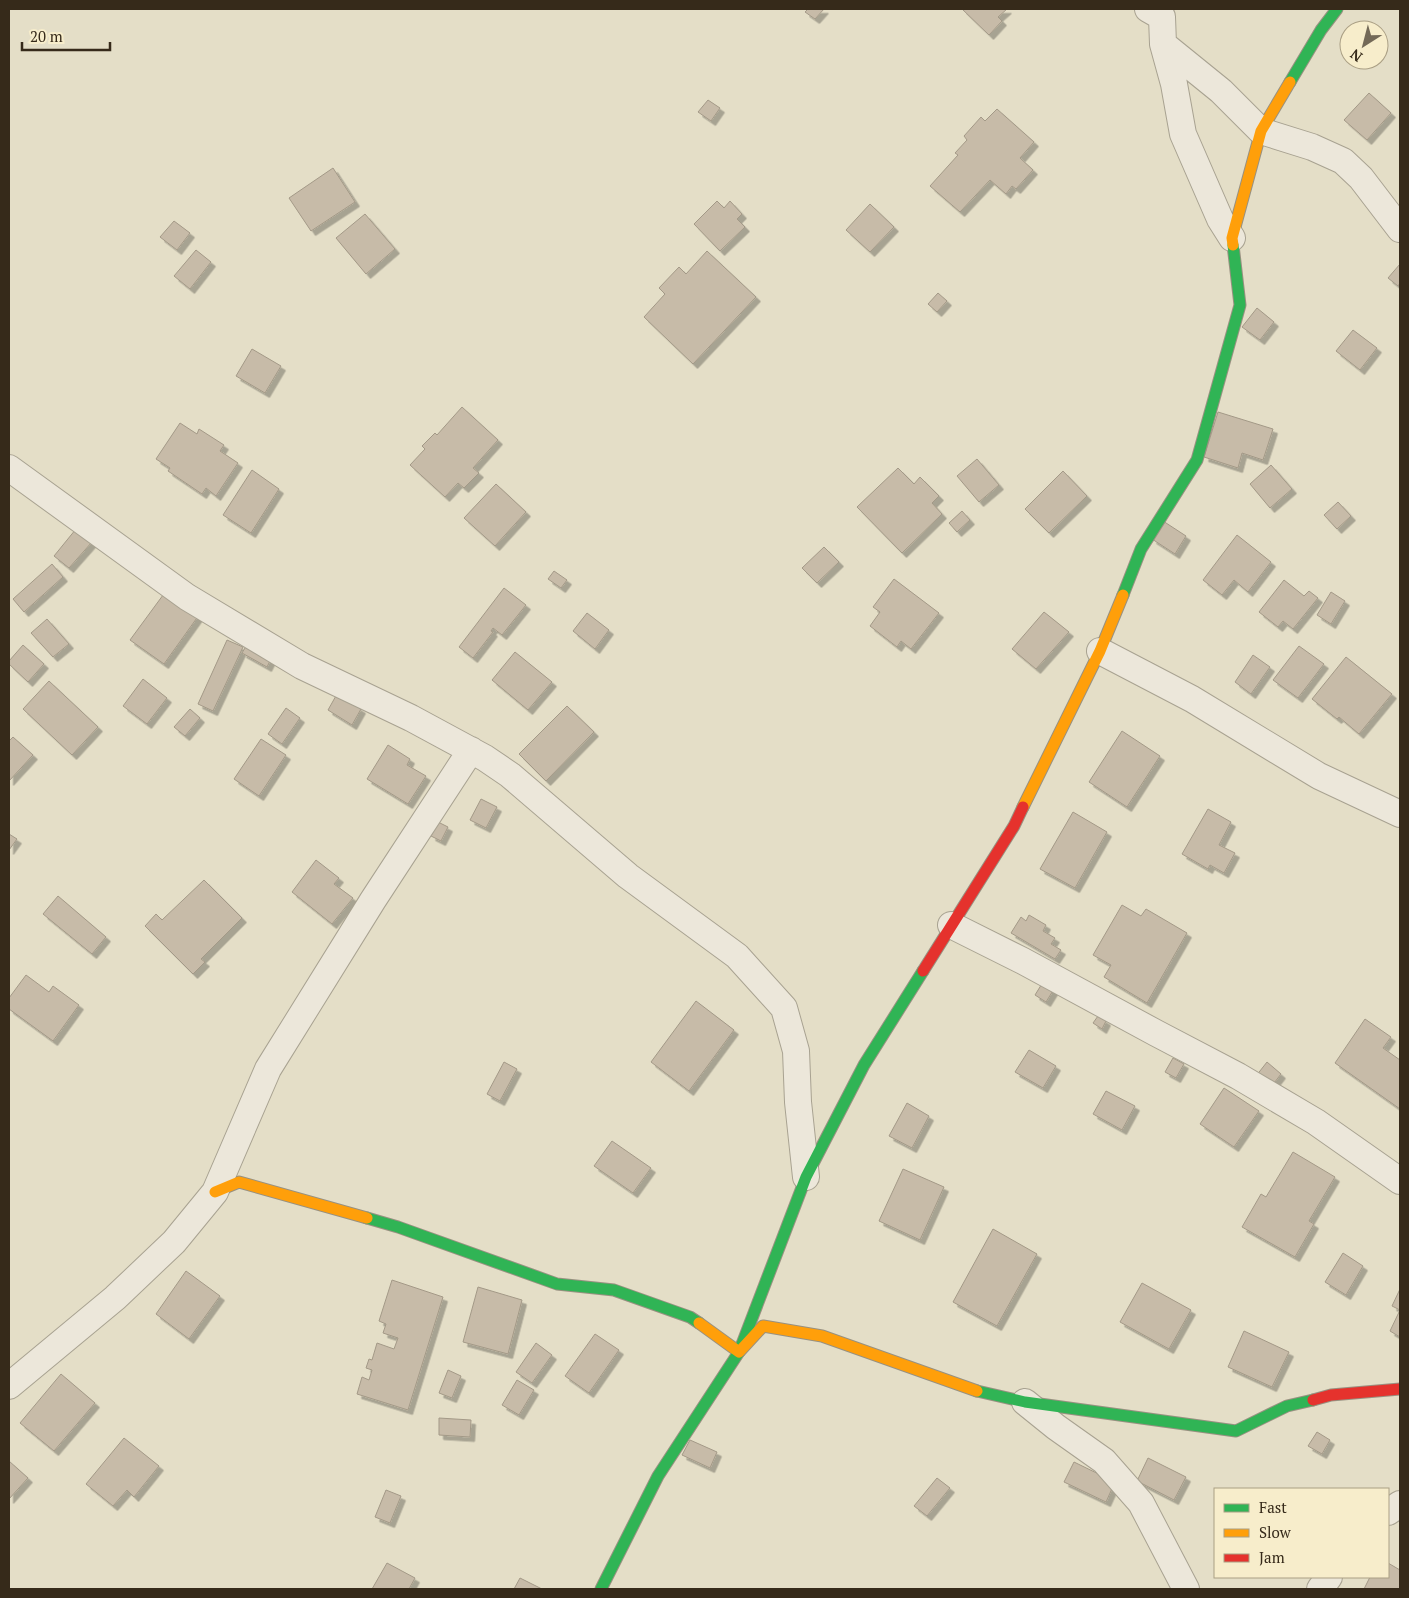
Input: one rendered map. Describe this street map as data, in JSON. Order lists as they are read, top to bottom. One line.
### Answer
{"legend":["Fast","Slow","Jam"],"scale_bar":"20 m","north":"bottom left"}
